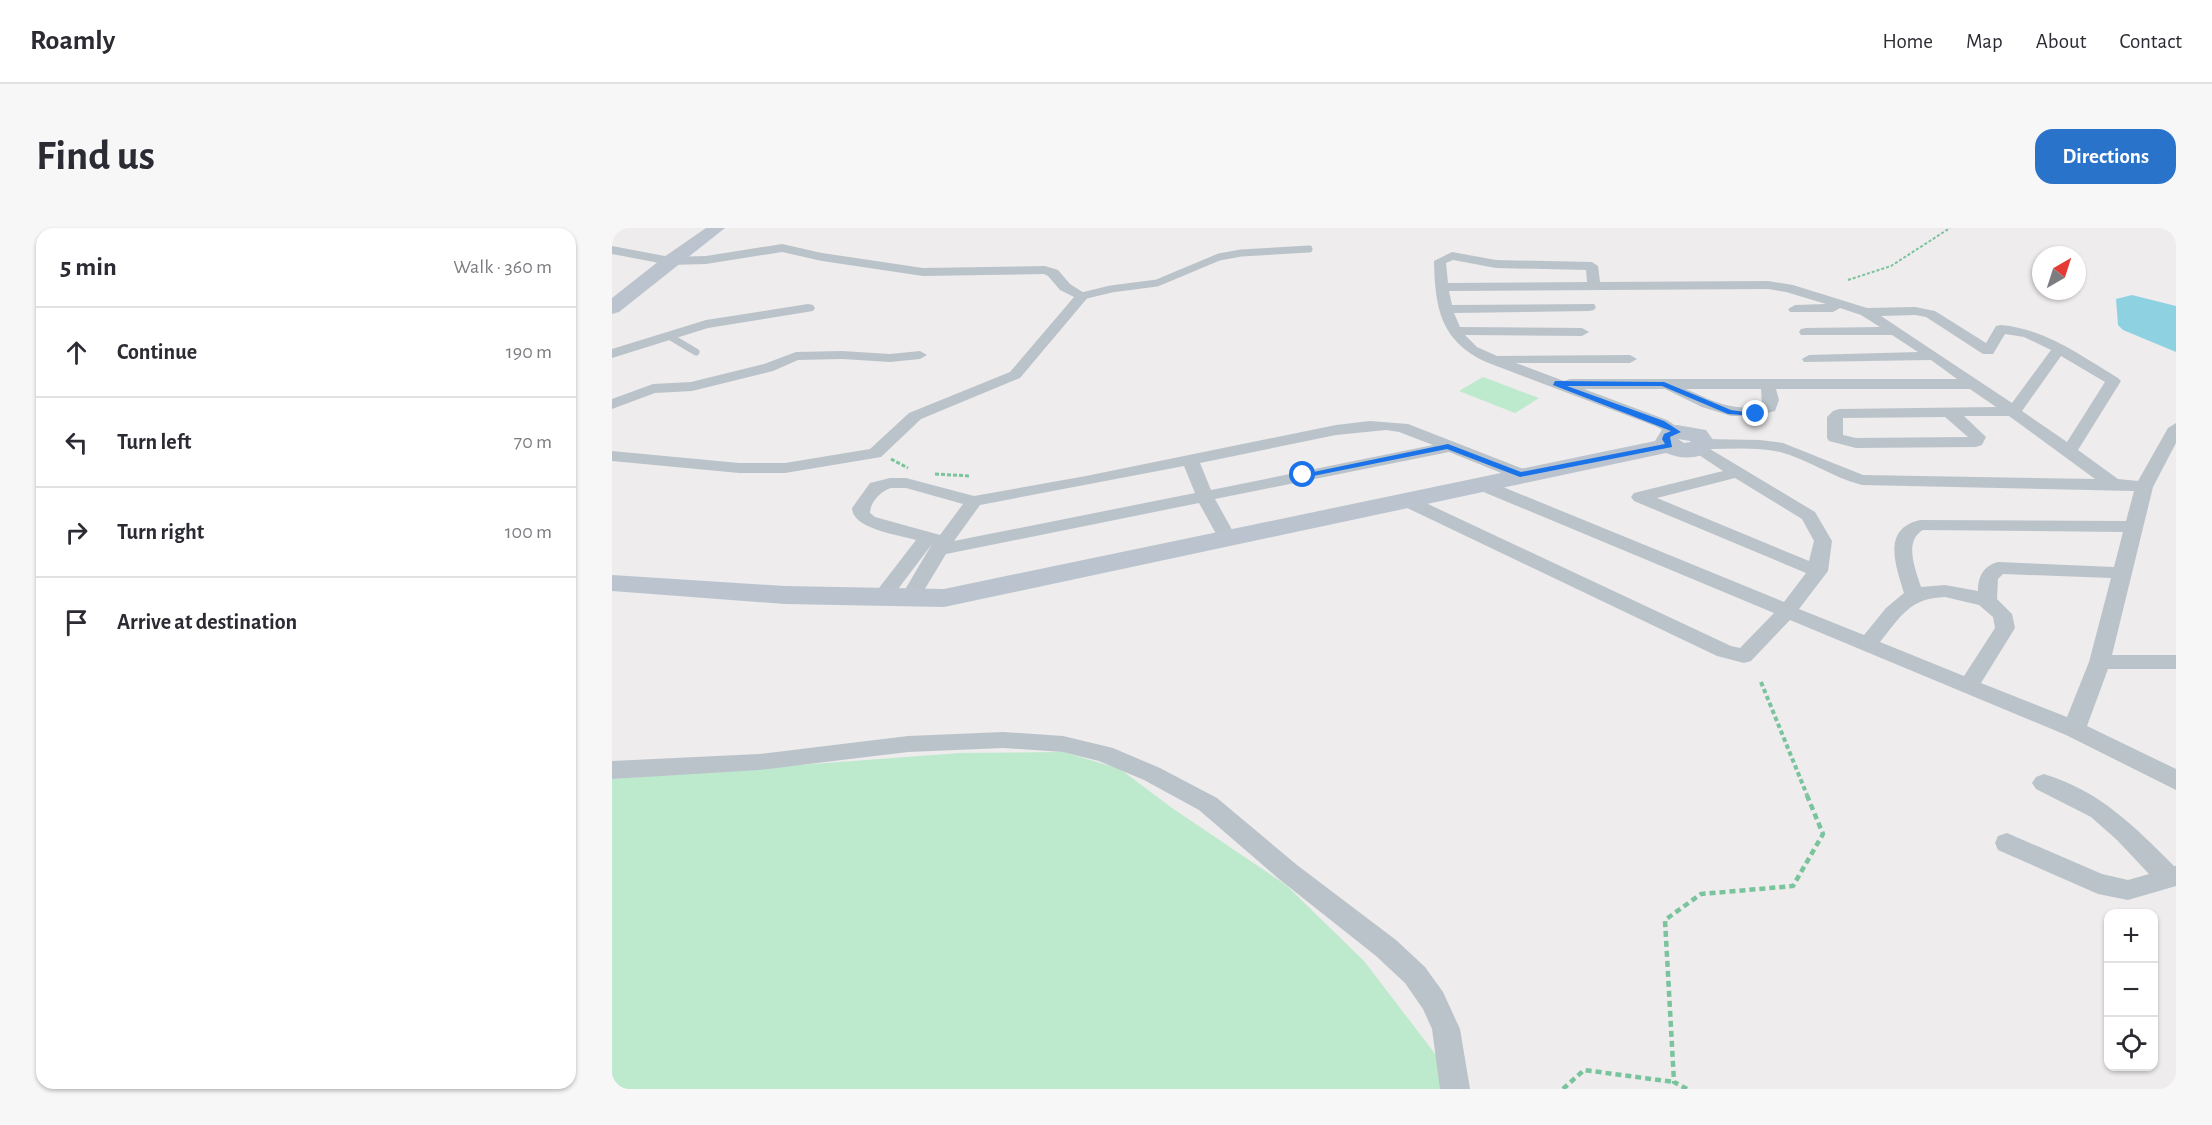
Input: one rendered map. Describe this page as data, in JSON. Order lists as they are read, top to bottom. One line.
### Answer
{"north":"top right","page":{"header":"Roamly","nav":["Home","Map","About","Contact"],"buttons":"Directions","title":"Find us","heading":["5 min","Walk · 360 m"],"list":[["Continue","190 m"],["Turn left","70 m"],["Turn right","100 m"],"Arrive at destination"],"map_buttons":["+","−"]}}
